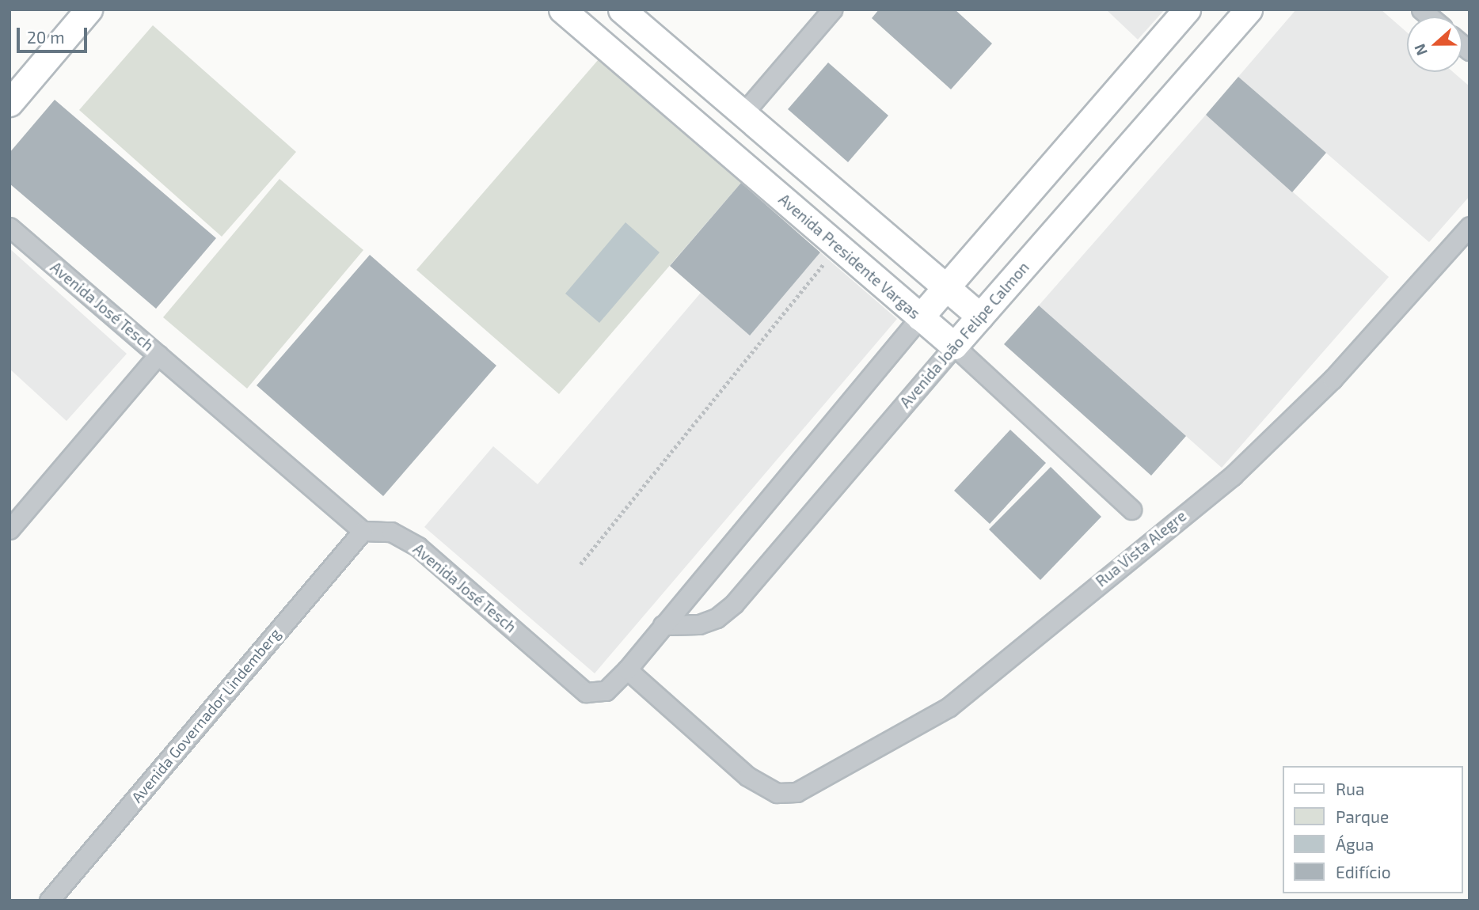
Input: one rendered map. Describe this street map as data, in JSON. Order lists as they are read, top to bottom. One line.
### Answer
{"streets":{"main road":["Avenida Presidente Vargas","Avenida João Felipe Calmon"],"street":["Avenida José Tesch","Rua Vista Alegre","Avenida Governador Lindemberg"]},"crossings":[["Avenida Presidente Vargas","Avenida João Felipe Calmon"],["Avenida José Tesch","Rua Vista Alegre"],["Avenida José Tesch","Avenida Governador Lindemberg"]],"legend":["Rua","Parque","Água","Edifício"],"scale_bar":"20 m","north":"left"}
